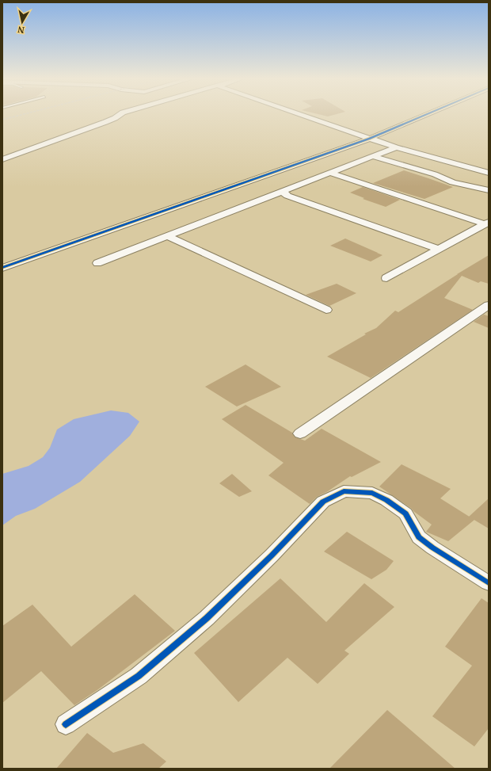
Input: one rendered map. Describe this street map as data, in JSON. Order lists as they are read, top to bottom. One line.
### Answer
{"north":"bottom"}
